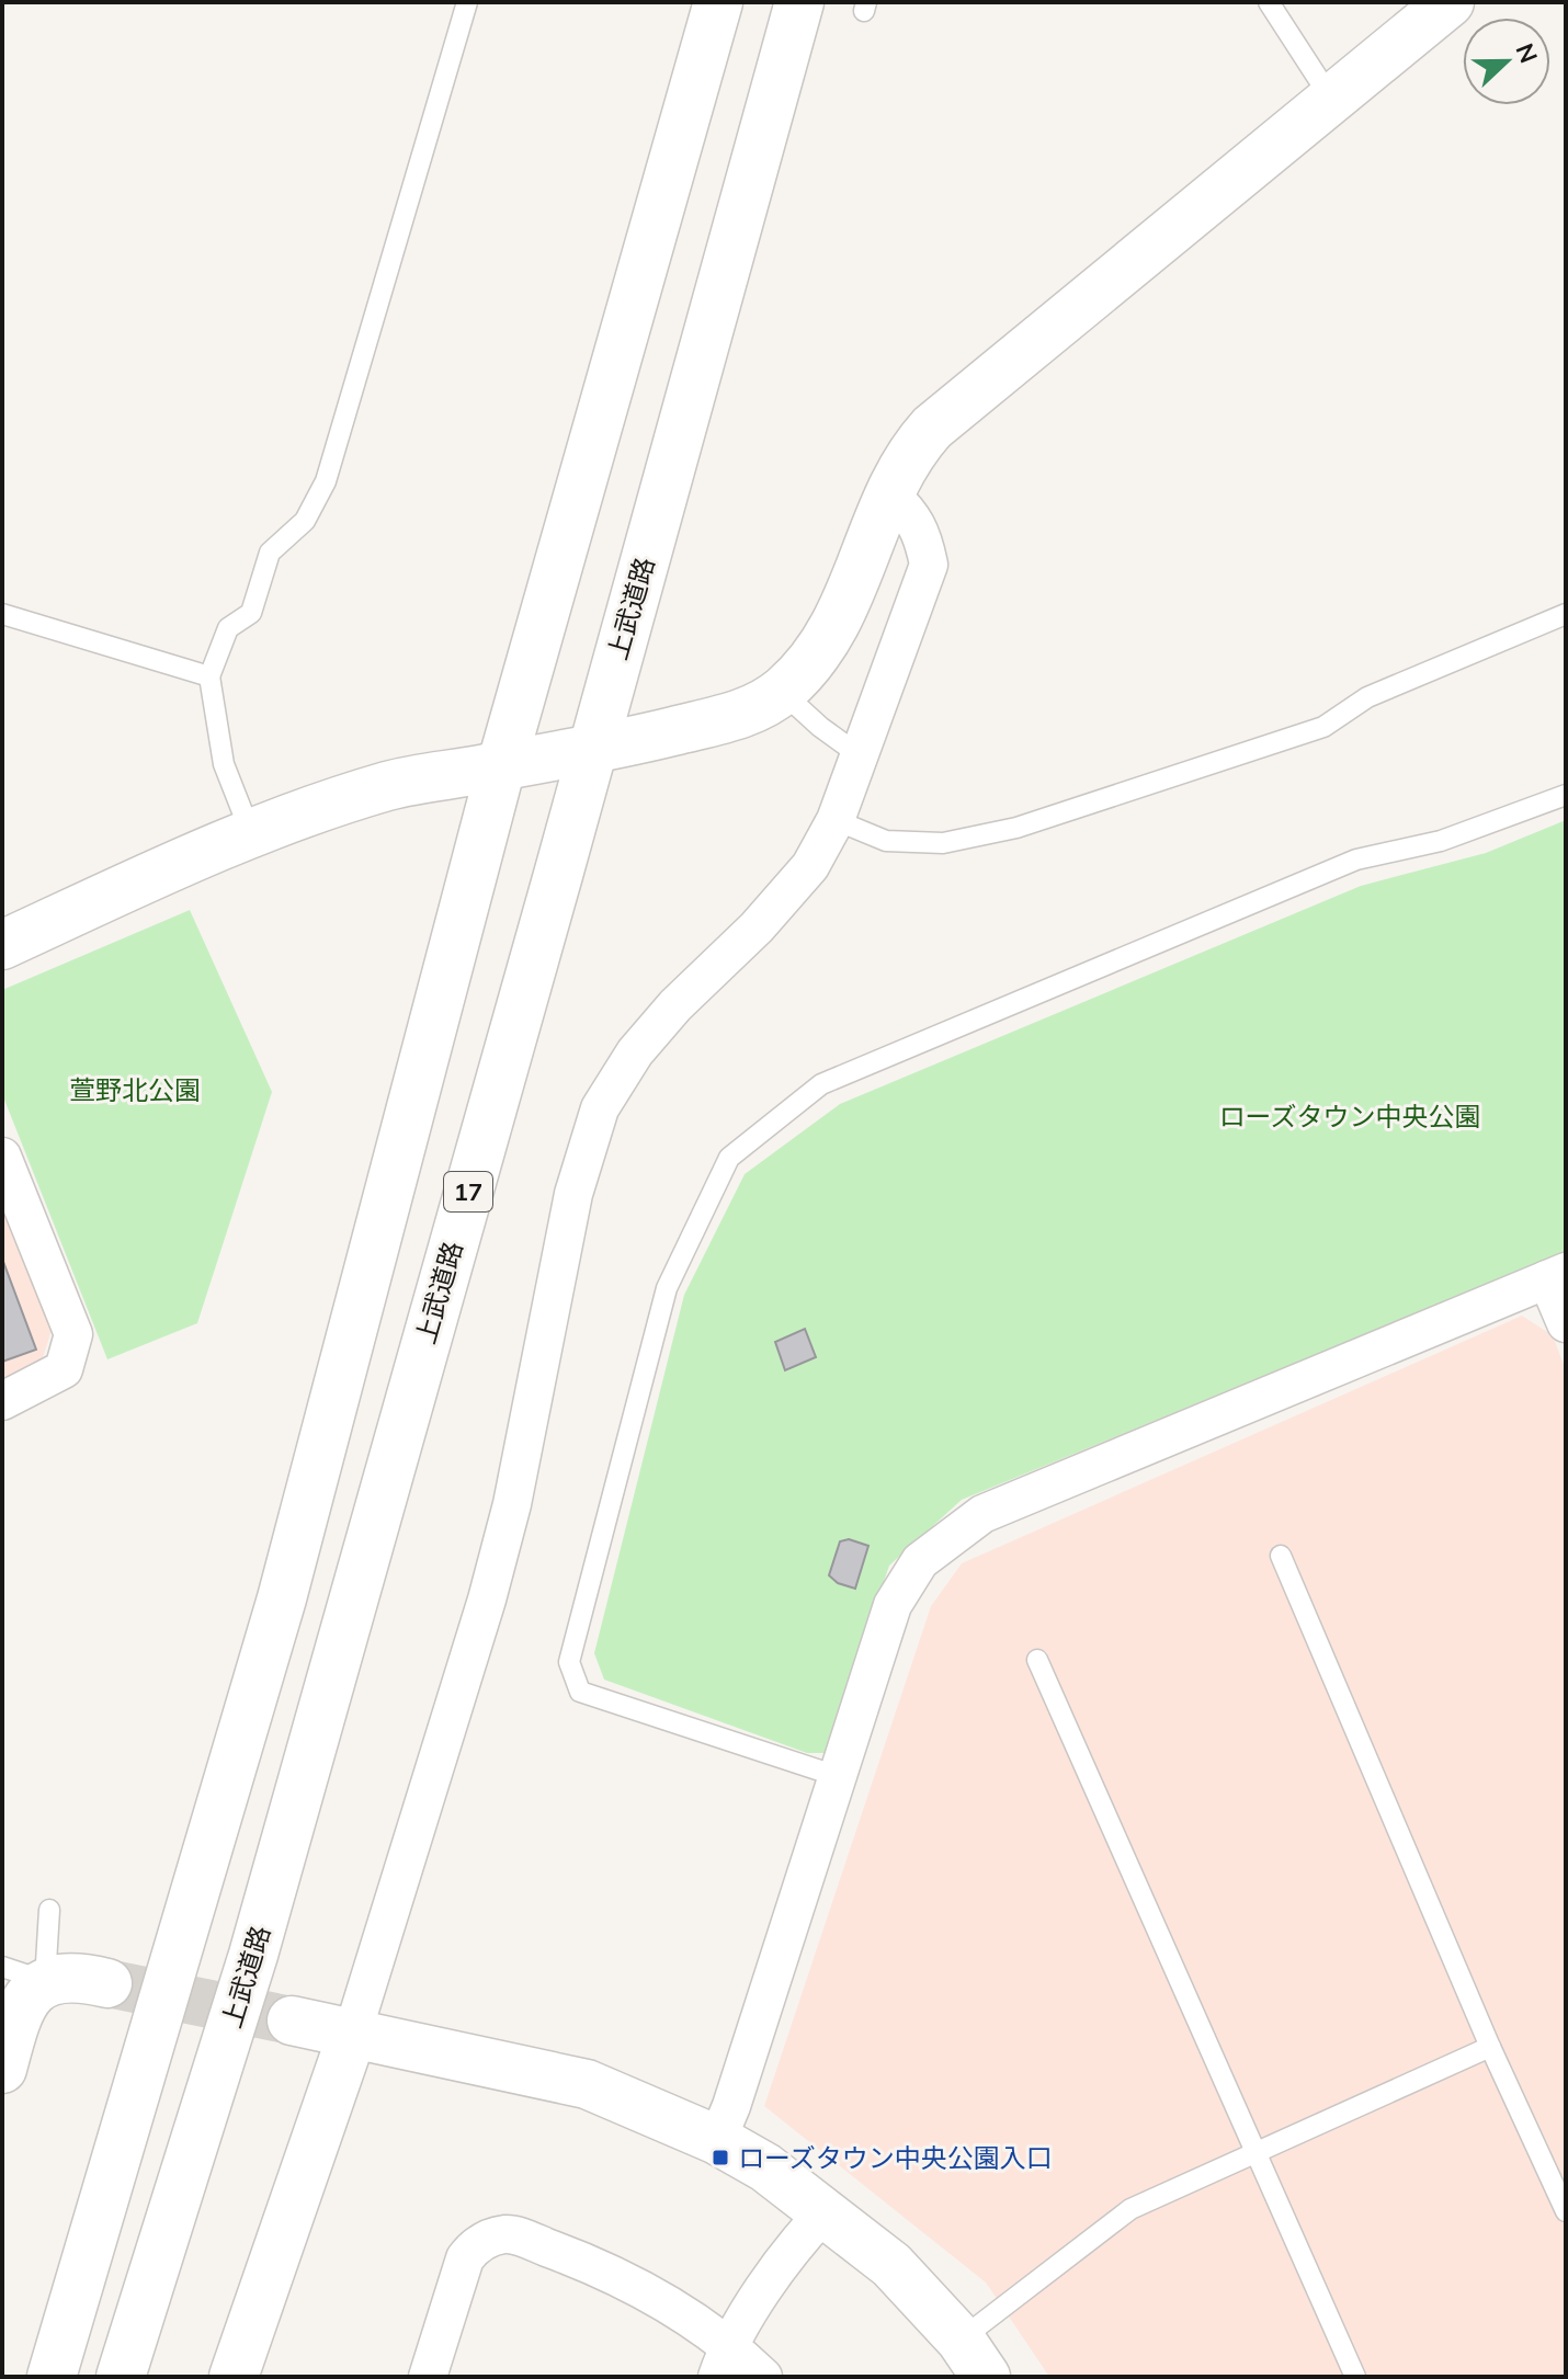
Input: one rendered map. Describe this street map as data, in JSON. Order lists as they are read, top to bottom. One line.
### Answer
{"streets":{"main road":["上武道路","17"]},"parks":["萱野北公園","ローズタウン中央公園"],"places":{"transit":["ローズタウン中央公園入口"]},"north":"right"}
